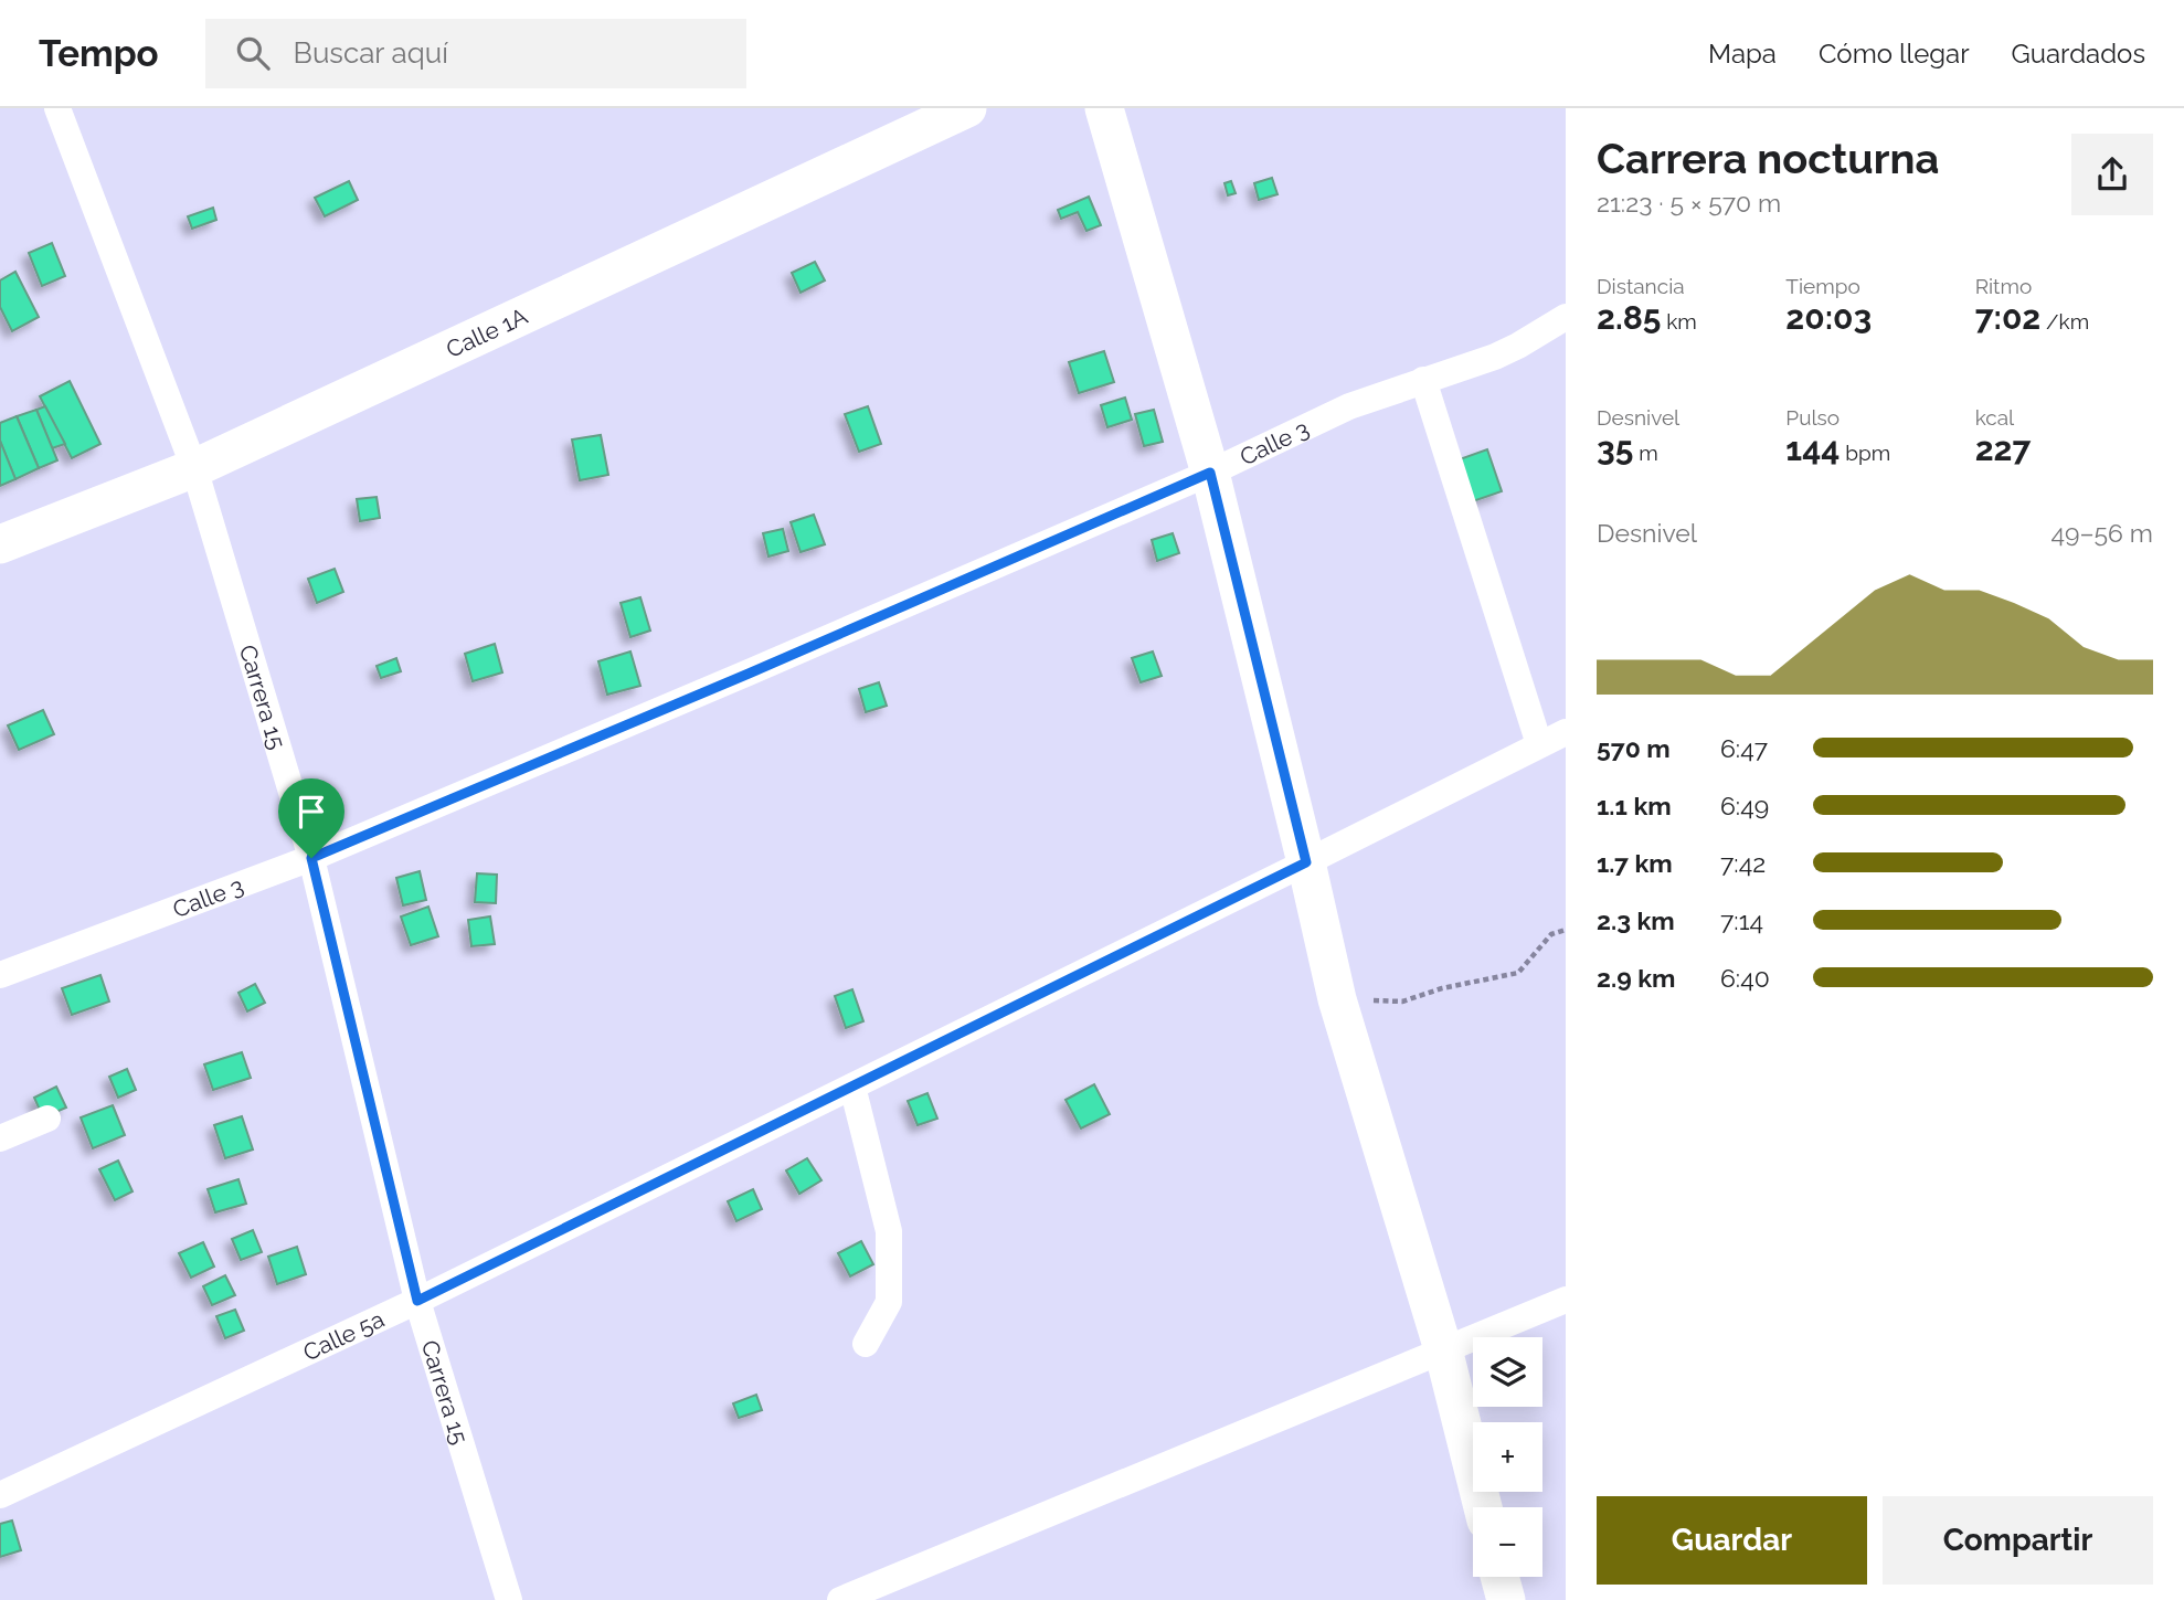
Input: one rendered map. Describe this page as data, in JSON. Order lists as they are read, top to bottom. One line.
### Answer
{"streets":{"street":["Calle 1A","Calle 3","Carrera 15","Calle 5a"]},"crossings":[["Calle 1A","Carrera 15"],["Calle 3","Carrera 15"],["Carrera 15","Calle 5a"]],"page":{"header":"Tempo","search":"Buscar aquí","nav":["Mapa","Cómo llegar","Guardados"],"heading":["Carrera nocturna","21:23 · 5 × 570 m"],"stats":[["Distancia","2.85 km"],["Tiempo","20:03"],["Ritmo","7:02 /km"],["Desnivel","35 m"],["Pulso","144 bpm"],["kcal","227"]],"chart":["Desnivel","49–56 m"],"list":[{"name":"570 m","note":"6:47"},{"name":"1.1 km","note":"6:49"},{"name":"1.7 km","note":"7:42"},{"name":"2.3 km","note":"7:14"},{"name":"2.9 km","note":"6:40"}],"map_buttons":["+","−"],"buttons":["Guardar","Compartir"]}}
